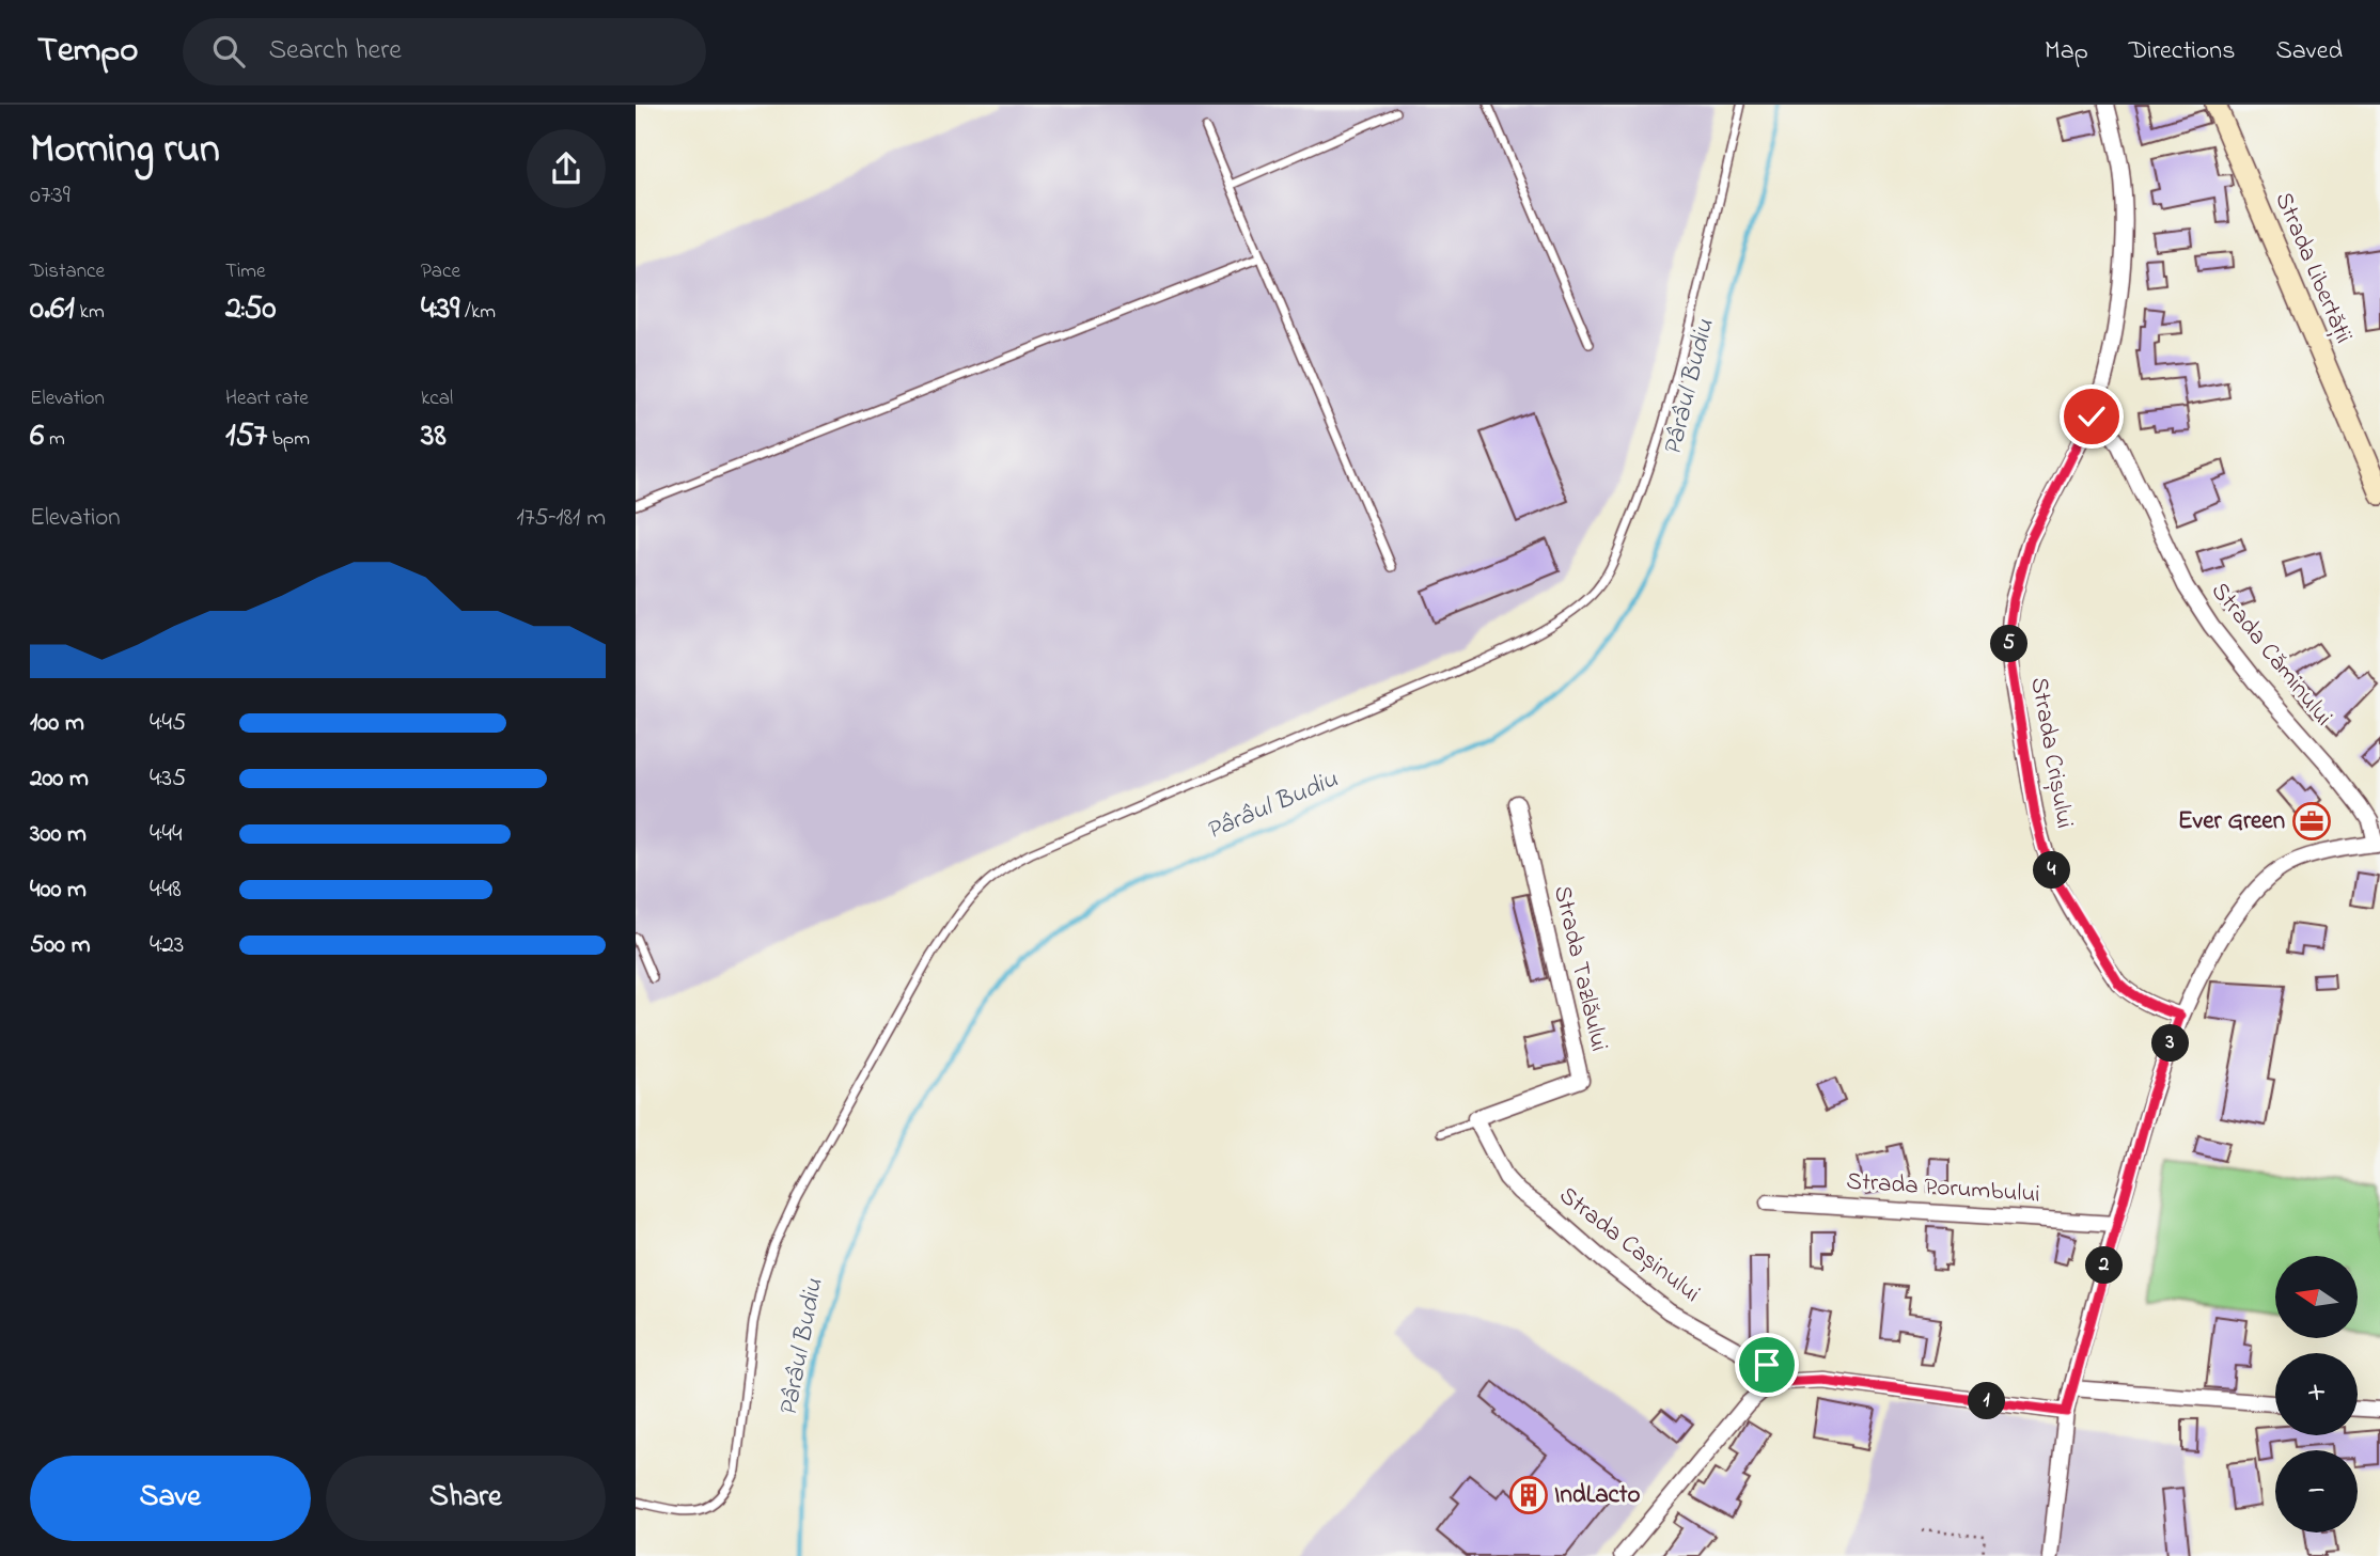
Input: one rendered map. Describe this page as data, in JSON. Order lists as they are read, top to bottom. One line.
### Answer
{"streets":{"main road":["Strada Libertății"],"street":["Strada Căminului","Strada Crișului","Strada Tazlăului","Strada Porumbului","Strada Cașinului"]},"crossings":[["Strada Căminului","Strada Crișului"],["Strada Tazlăului","Strada Cașinului"]],"water":["Pârâul Budiu"],"places":{"office":["Ever Green"],"building":["IndLacto"]},"north":"left","page":{"header":"Tempo","search":"Search here","nav":["Map","Directions","Saved"],"heading":["Morning run","07:39"],"stats":[["Distance","0.61 km"],["Time","2:50"],["Pace","4:39 /km"],["Elevation","6 m"],["Heart rate","157 bpm"],["kcal","38"]],"chart":["Elevation","175–181 m"],"pins":["5","4","3","2","1"],"list":[{"name":"100 m","note":"4:45"},{"name":"200 m","note":"4:35"},{"name":"300 m","note":"4:44"},{"name":"400 m","note":"4:48"},{"name":"500 m","note":"4:23"}],"map_buttons":["+","−"],"buttons":["Save","Share"]}}
